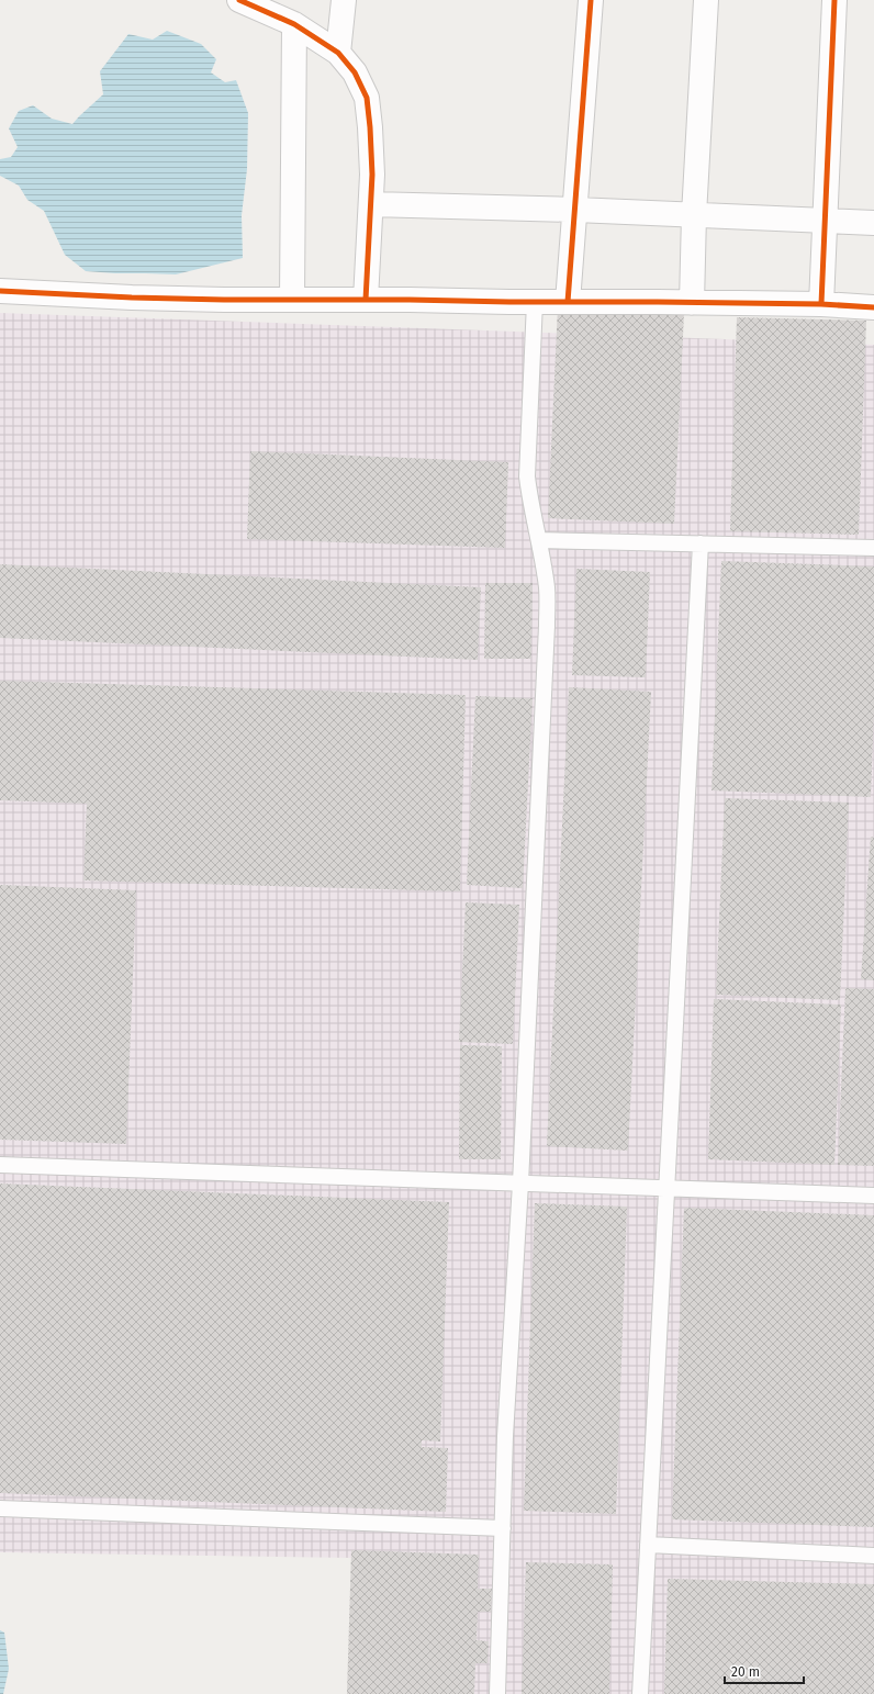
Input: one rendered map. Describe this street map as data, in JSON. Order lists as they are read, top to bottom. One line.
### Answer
{"scale_bar":"20 m"}
